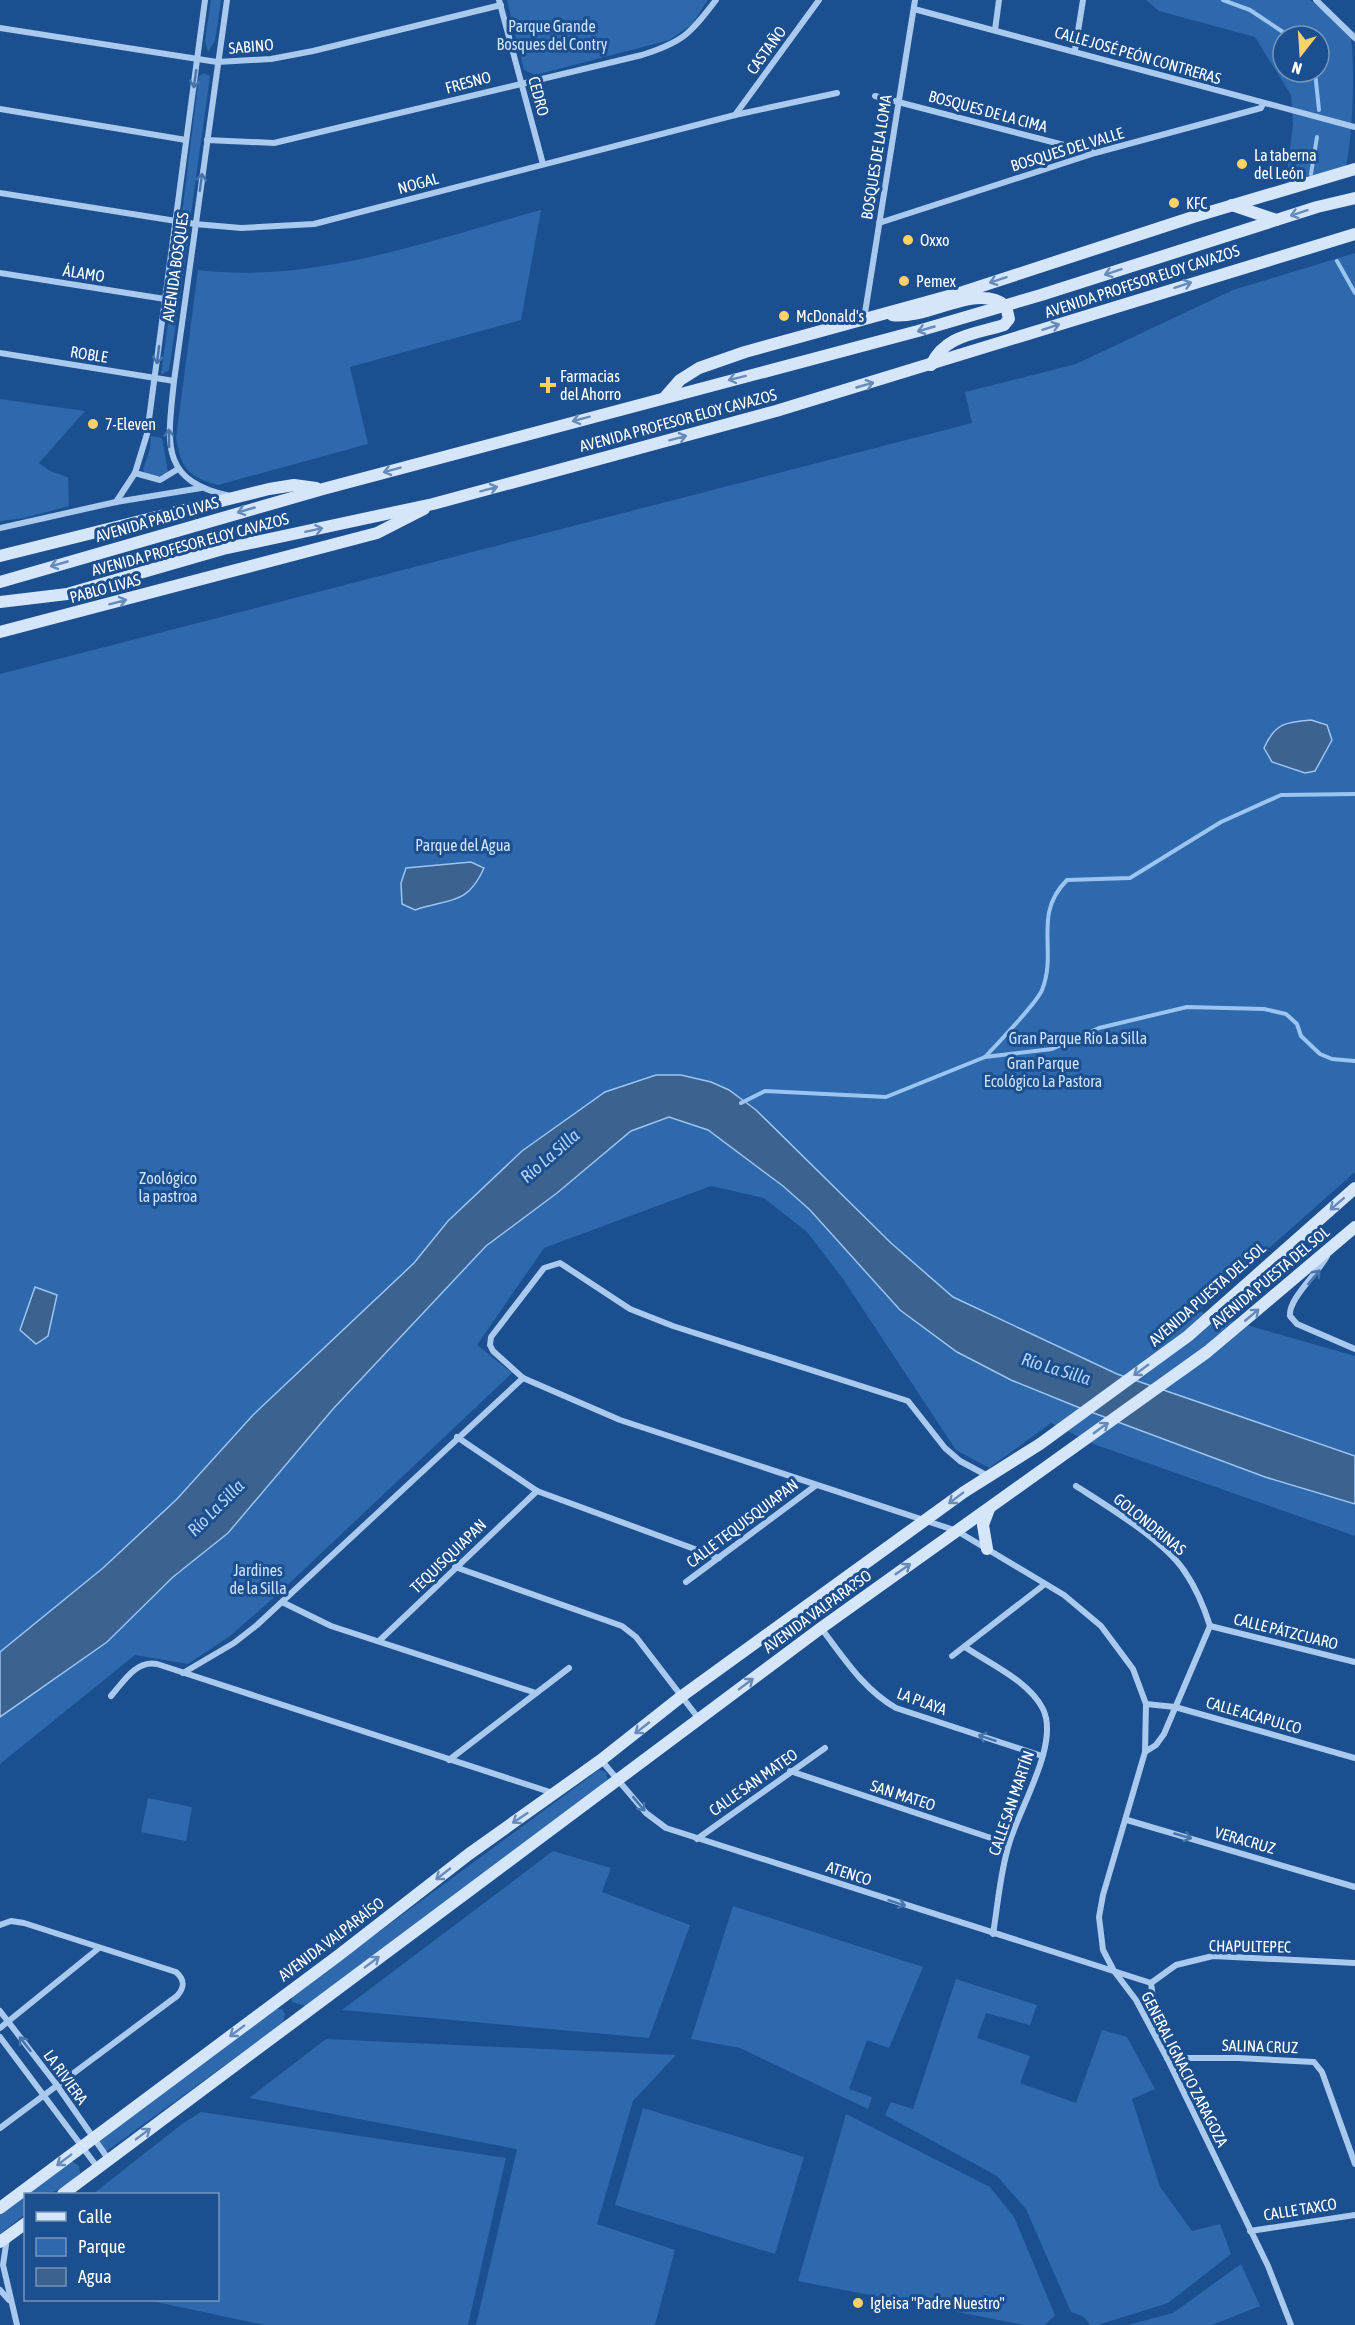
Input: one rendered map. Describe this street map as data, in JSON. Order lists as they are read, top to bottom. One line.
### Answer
{"streets":{"main road":["AVENIDA PROFESOR ELOY CAVAZOS","AVENIDA PABLO LIVAS","PABLO LIVAS","AVENIDA PUESTA DEL SOL","AVENIDA VALPARA?SO","AVENIDA VALPARAÍSO"],"street":["SABINO","CASTAÑO","CALLE JOSÉ PEÓN CONTRERAS","FRESNO","CEDRO","BOSQUES DE LA CIMA","BOSQUES DEL VALLE","BOSQUES DE LA LOMA","NOGAL","AVENIDA BOSQUES","ÁLAMO","ROBLE","CALLE TEQUISQUIAPAN","GOLONDRINAS","TEQUISQUIAPAN","CALLE PÁTZCUARO","LA PLAYA","CALLE ACAPULCO","CALLE SAN MATEO","SAN MATEO","CALLE SAN MARTÍN","VERACRUZ","ATENCO","CHAPULTEPEC","SALINA CRUZ","GENERAL IGNACIO ZARAGOZA","LA RIVIERA","CALLE TAXCO"]},"crossings":[["SABINO","CEDRO"],["SABINO","AVENIDA BOSQUES"],["CASTAÑO","NOGAL"],["CALLE JOSÉ PEÓN CONTRERAS","BOSQUES DEL VALLE"],["CALLE JOSÉ PEÓN CONTRERAS","BOSQUES DE LA LOMA"],["FRESNO","CEDRO"],["FRESNO","AVENIDA BOSQUES"],["CEDRO","NOGAL"],["BOSQUES DE LA CIMA","BOSQUES DEL VALLE"],["BOSQUES DE LA CIMA","BOSQUES DE LA LOMA"],["BOSQUES DEL VALLE","BOSQUES DE LA LOMA"],["NOGAL","AVENIDA BOSQUES"],["AVENIDA BOSQUES","ÁLAMO"],["AVENIDA BOSQUES","ROBLE"],["AVENIDA PROFESOR ELOY CAVAZOS","AVENIDA PABLO LIVAS"],["AVENIDA PROFESOR ELOY CAVAZOS","PABLO LIVAS"],["AVENIDA PUESTA DEL SOL","AVENIDA VALPARA?SO"],["GOLONDRINAS","CALLE PÁTZCUARO"],["GOLONDRINAS","GENERAL IGNACIO ZARAGOZA"],["AVENIDA VALPARA?SO","LA PLAYA"],["AVENIDA VALPARA?SO","AVENIDA VALPARAÍSO"],["CALLE PÁTZCUARO","GENERAL IGNACIO ZARAGOZA"],["LA PLAYA","CALLE SAN MARTÍN"],["CALLE ACAPULCO","GENERAL IGNACIO ZARAGOZA"],["CALLE SAN MATEO","SAN MATEO"],["CALLE SAN MATEO","ATENCO"],["SAN MATEO","CALLE SAN MARTÍN"],["CALLE SAN MARTÍN","ATENCO"],["VERACRUZ","GENERAL IGNACIO ZARAGOZA"],["ATENCO","AVENIDA VALPARAÍSO"],["ATENCO","GENERAL IGNACIO ZARAGOZA"],["AVENIDA VALPARAÍSO","LA RIVIERA"],["SALINA CRUZ","GENERAL IGNACIO ZARAGOZA"],["GENERAL IGNACIO ZARAGOZA","CALLE TAXCO"]],"one_way":["AVENIDA PABLO LIVAS","PABLO LIVAS","LA PLAYA","VERACRUZ","ATENCO"],"water":["Río La Silla"],"parks":["Parque Grande Bosques del Contry","Parque del Agua","Gran Parque Río La Silla","Gran Parque Ecológico La Pastora","Zoológico la pastroa","Jardines de la Silla"],"places":{"other":["La taberna del León","KFC","Oxxo","Pemex","McDonald's","7-Eleven","Igleisa \"Padre Nuestro\""],"health":["Farmacias del Ahorro"]},"legend":["Calle","Parque","Agua"],"north":"bottom"}
